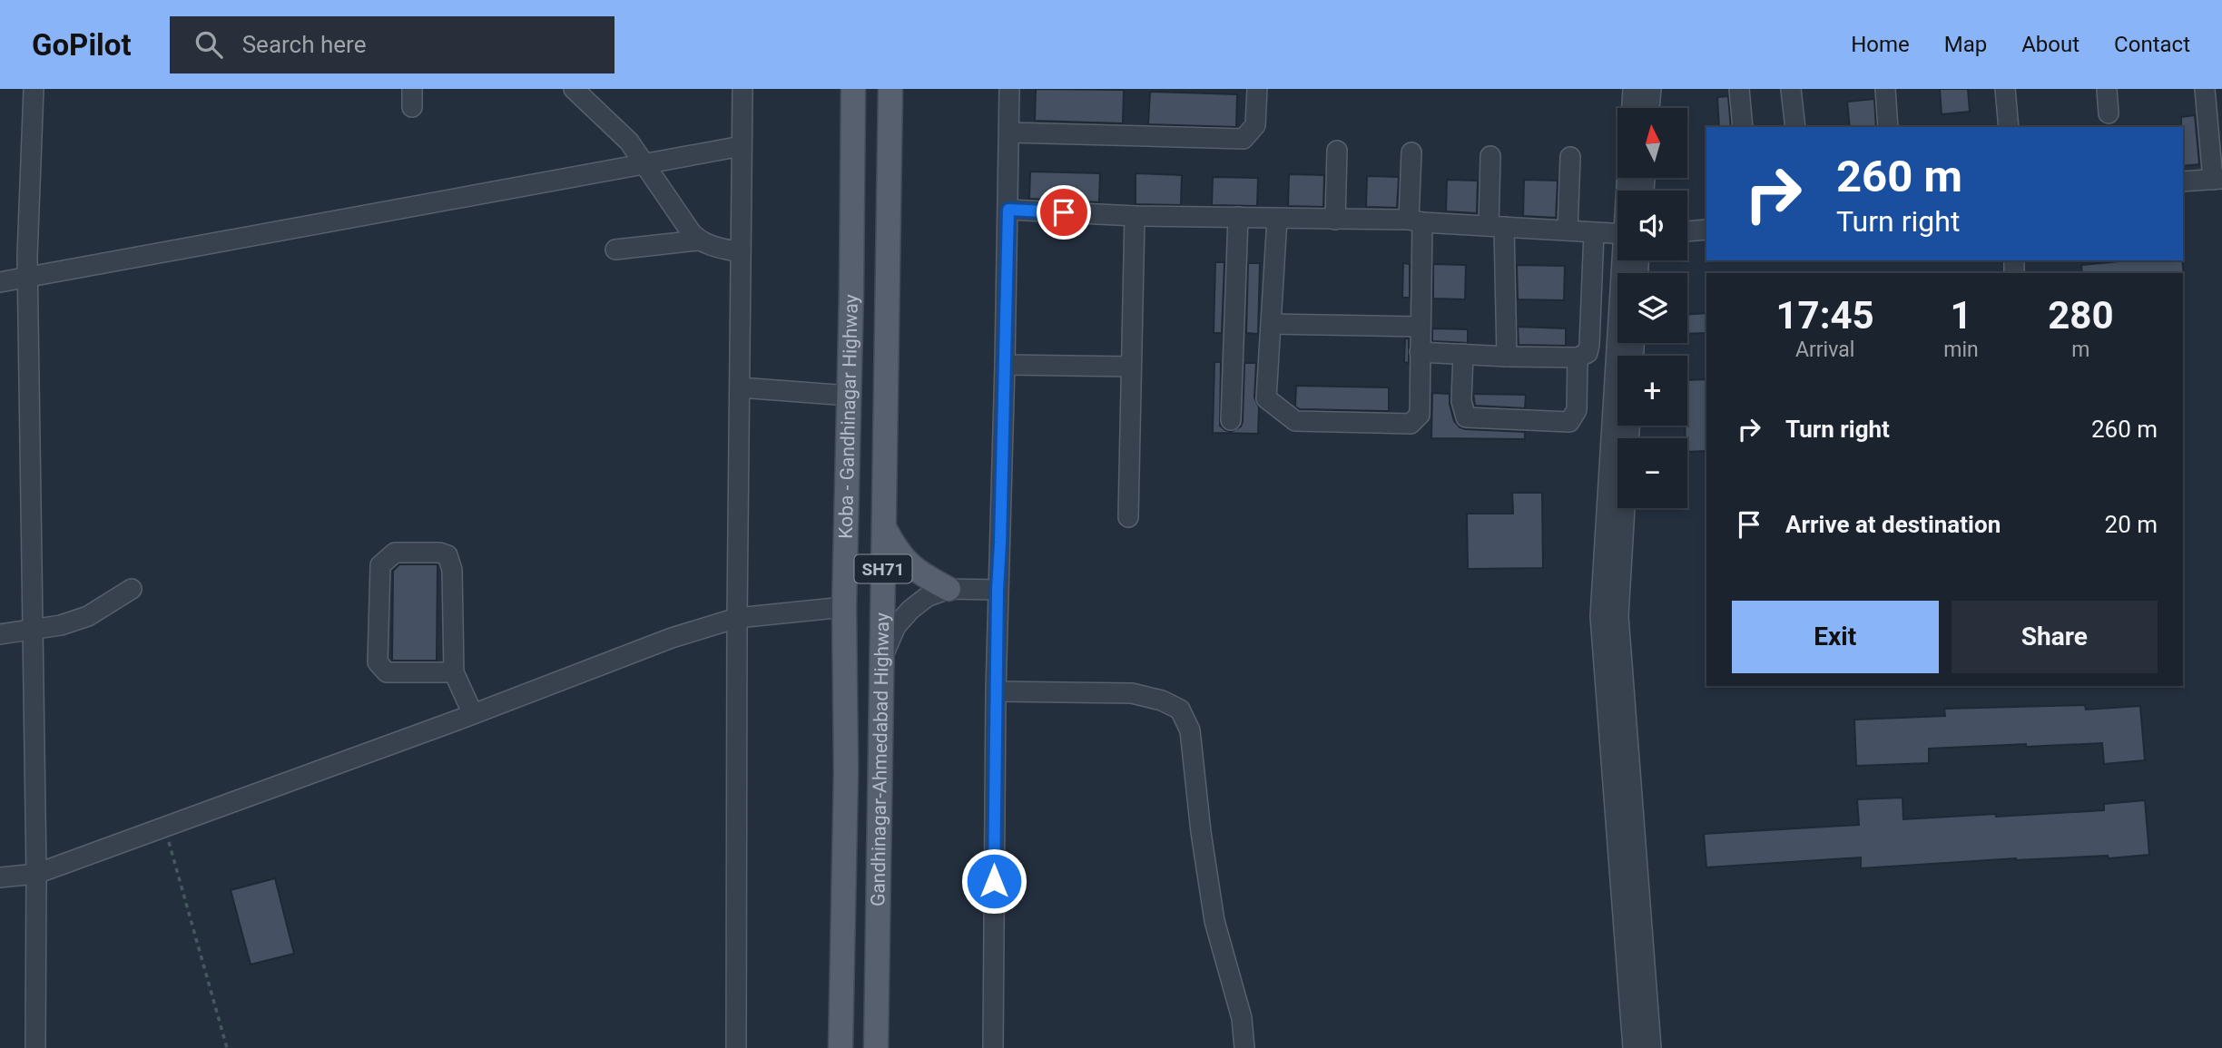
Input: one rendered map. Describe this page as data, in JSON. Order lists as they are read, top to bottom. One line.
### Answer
{"streets":{"main road":["Koba - Gandhinagar Highway","SH71","Gandhinagar-Ahmedabad Highway"]},"north":"top","page":{"header":"GoPilot","search":"Search here","nav":["Home","Map","About","Contact"],"map_buttons":["+","−"],"turn":["260 m","Turn right"],"eta":["17:45","Arrival","1","min","280","m"],"list":[{"name":"Turn right","value":"260 m"},{"name":"Arrive at destination","value":"20 m"}],"buttons":["Exit","Share"]}}
